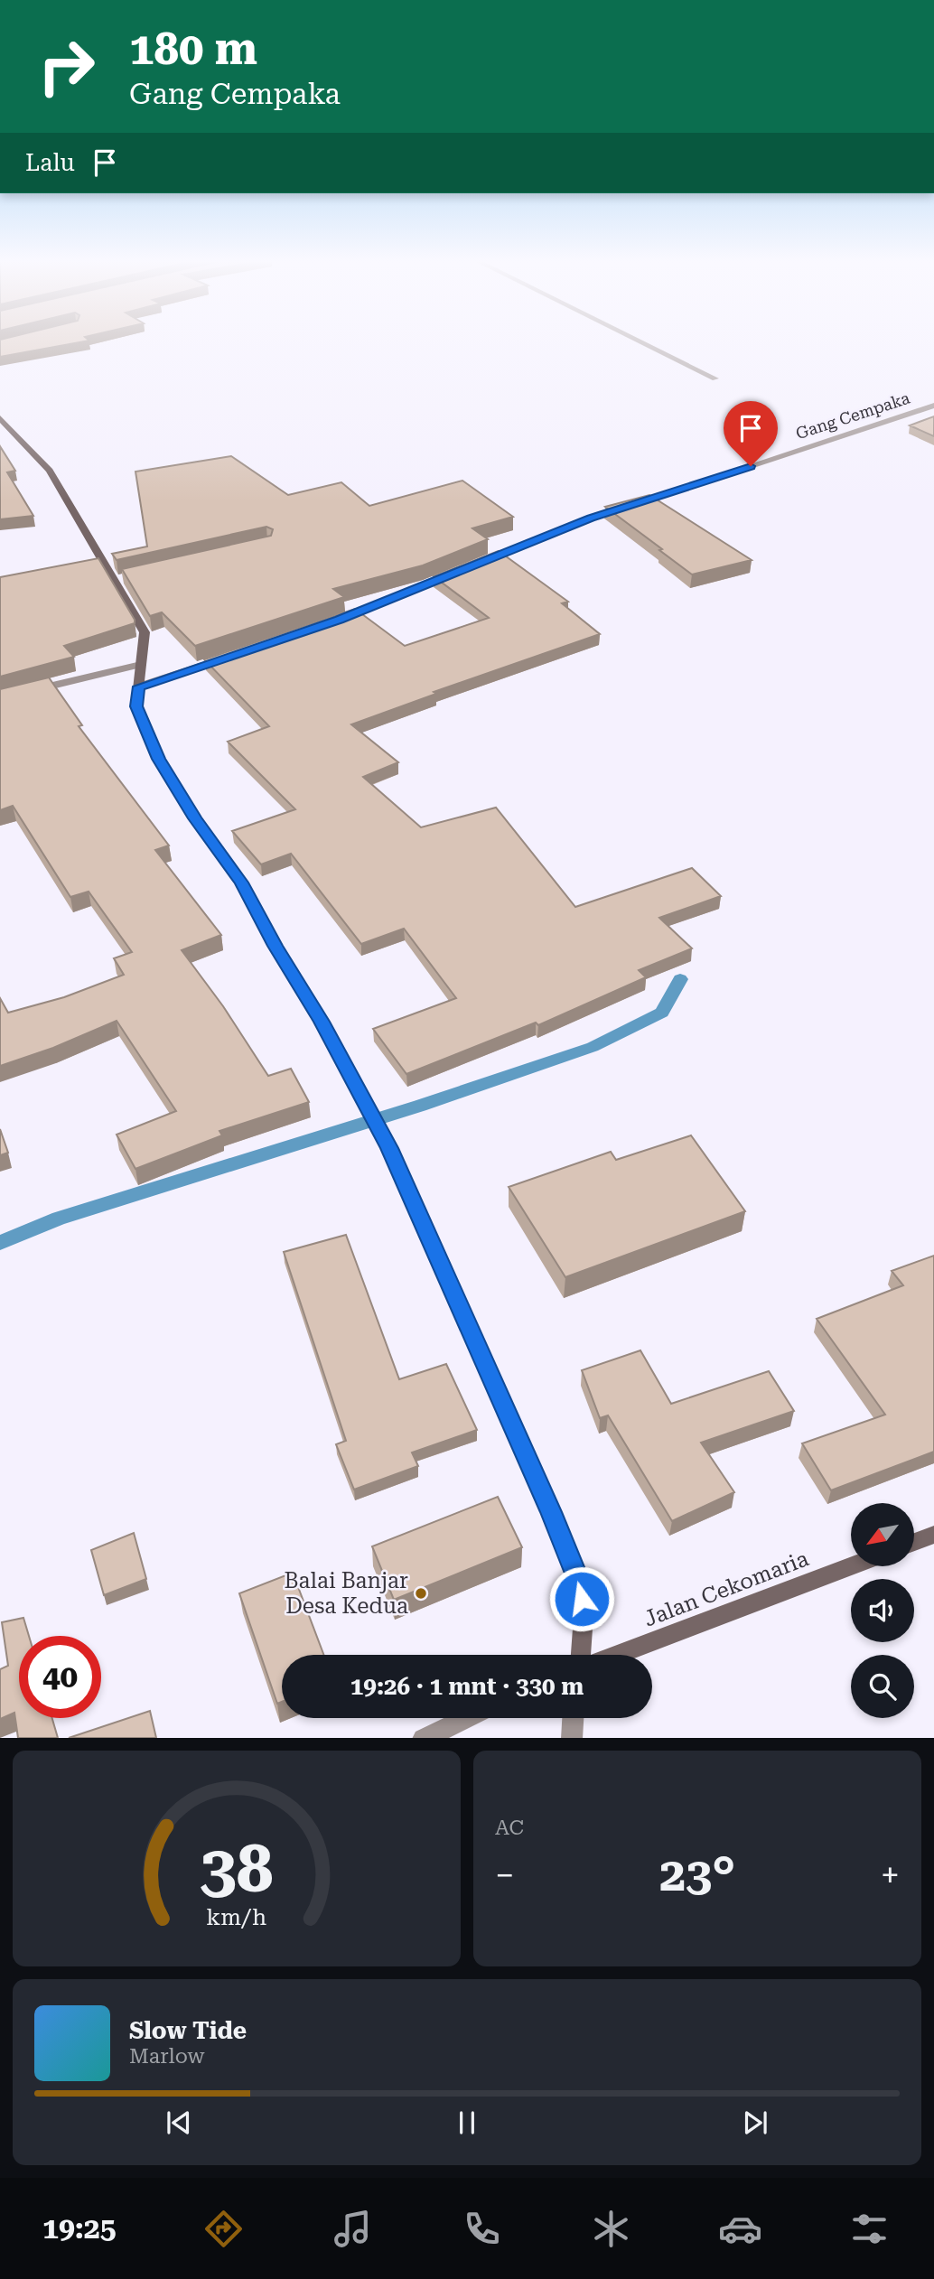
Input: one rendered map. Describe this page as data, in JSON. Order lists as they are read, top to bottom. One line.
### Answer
{"streets":{"street":["Gang Cempaka","Jalan Cekomaria"]},"places":["Balai Banjar Desa Kedua"],"north":"bottom left","page":{"turn":["180 m","Gang Cempaka"],"then":"Lalu","limit":"40","trip":"19:26 · 1 mnt · 330 m","tile":"AC","heat":["−","23°","+"],"song":["Slow Tide","Marlow"],"tabs":"19:25","gauge":["38","km/h"]}}
